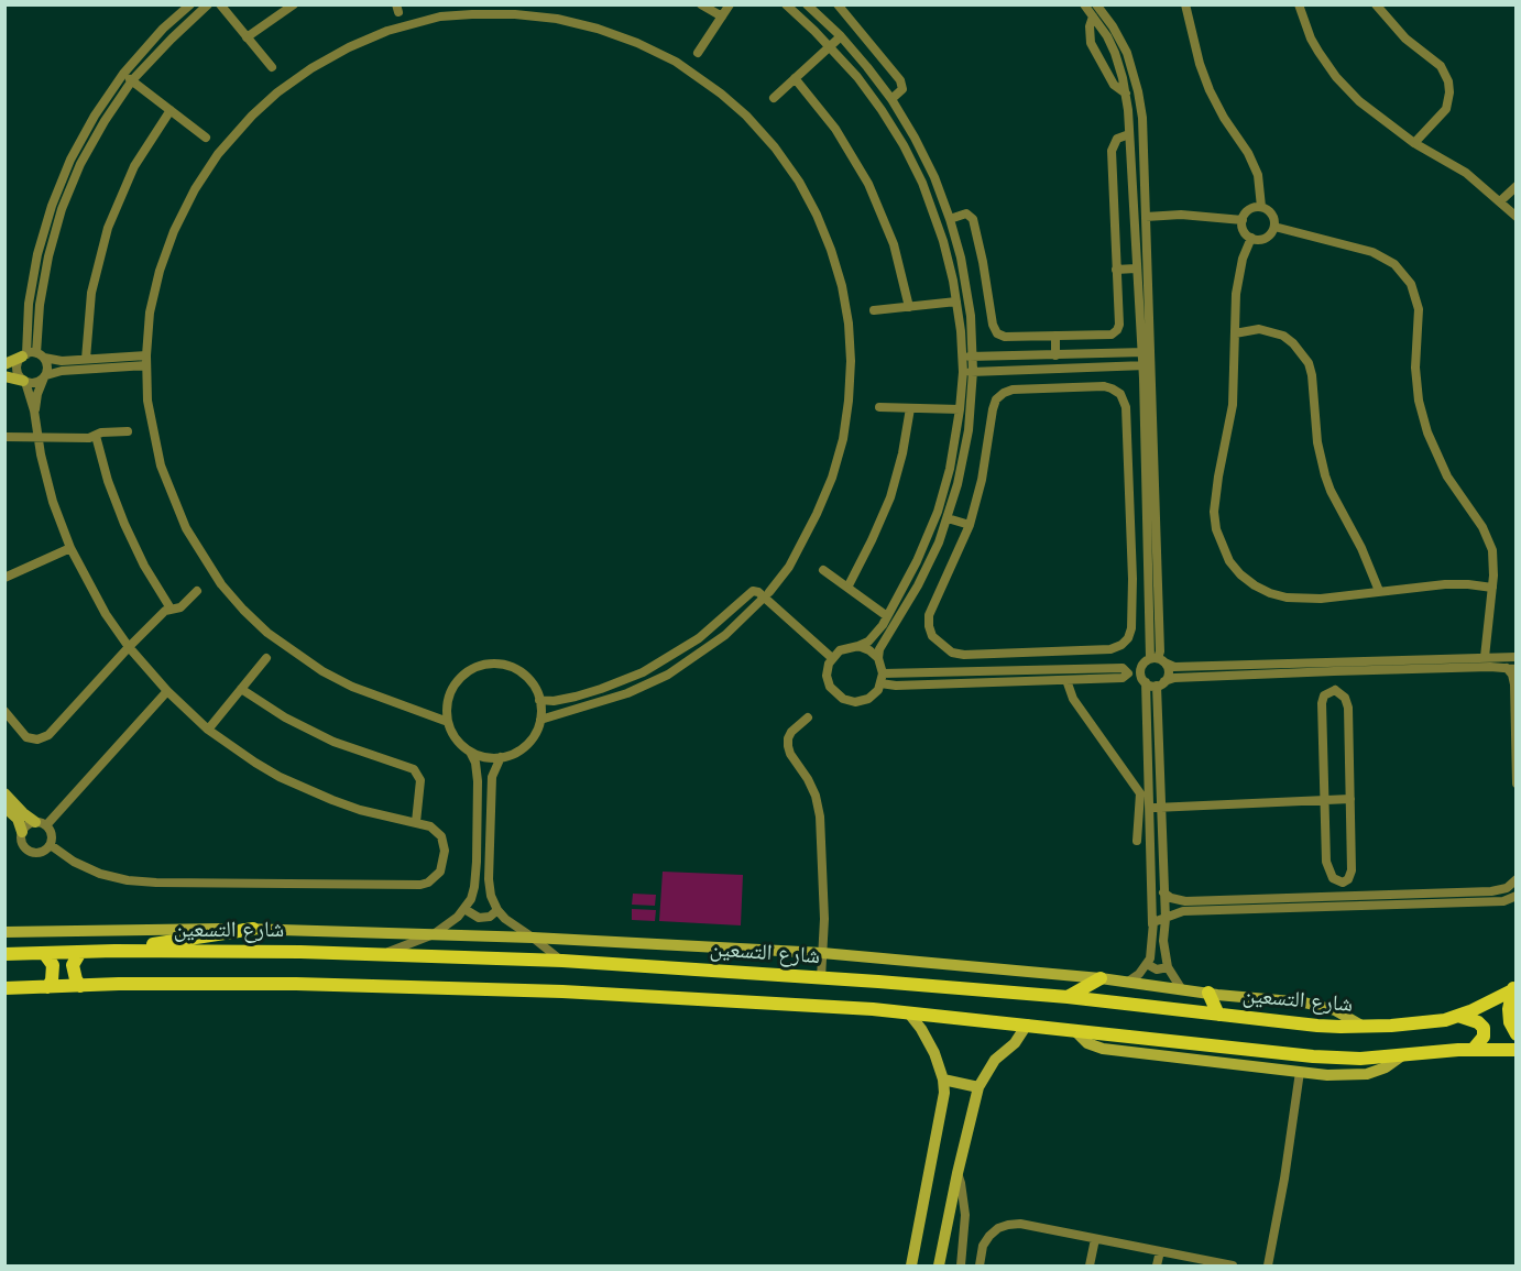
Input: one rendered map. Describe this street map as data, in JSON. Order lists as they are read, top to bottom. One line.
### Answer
{"streets":{"main road":["شارع التسعين"]}}
